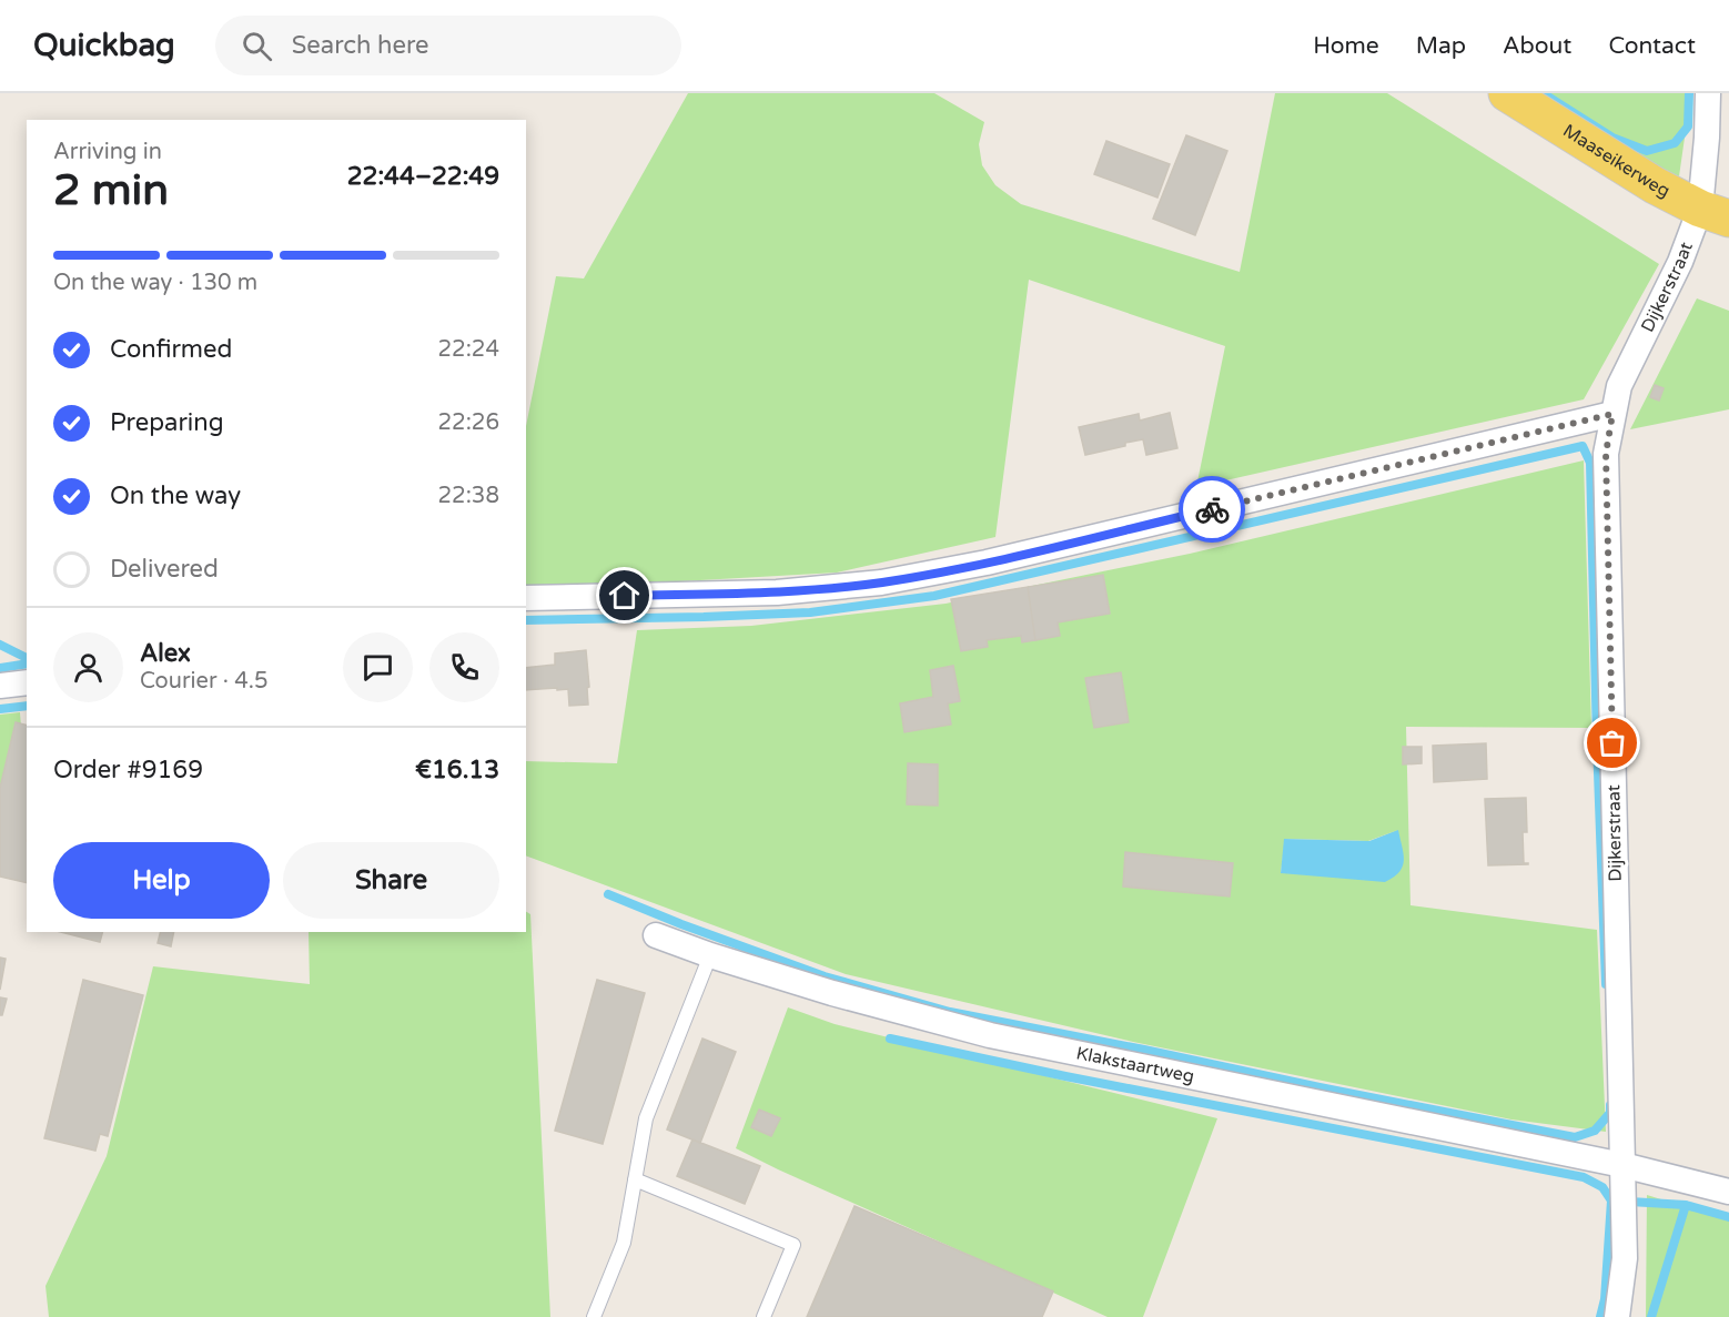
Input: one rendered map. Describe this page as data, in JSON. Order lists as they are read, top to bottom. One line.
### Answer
{"streets":{"main road":["Maaseikerweg"],"street":["Dijkerstraat","Klakstaartweg"]},"crossings":[["Maaseikerweg","Dijkerstraat"],["Dijkerstraat","Klakstaartweg"]],"page":{"header":"Quickbag","search":"Search here","nav":["Home","Map","About","Contact"],"heading":["2 min","Arriving in","22:44–22:49"],"panel":["Alex","Courier · 4.5","Order #9169","€16.13"],"bar":"On the way · 130 m","list":[["Confirmed","22:24"],["Preparing","22:26"],["On the way","22:38"],"Delivered"],"buttons":["Help","Share"]}}
